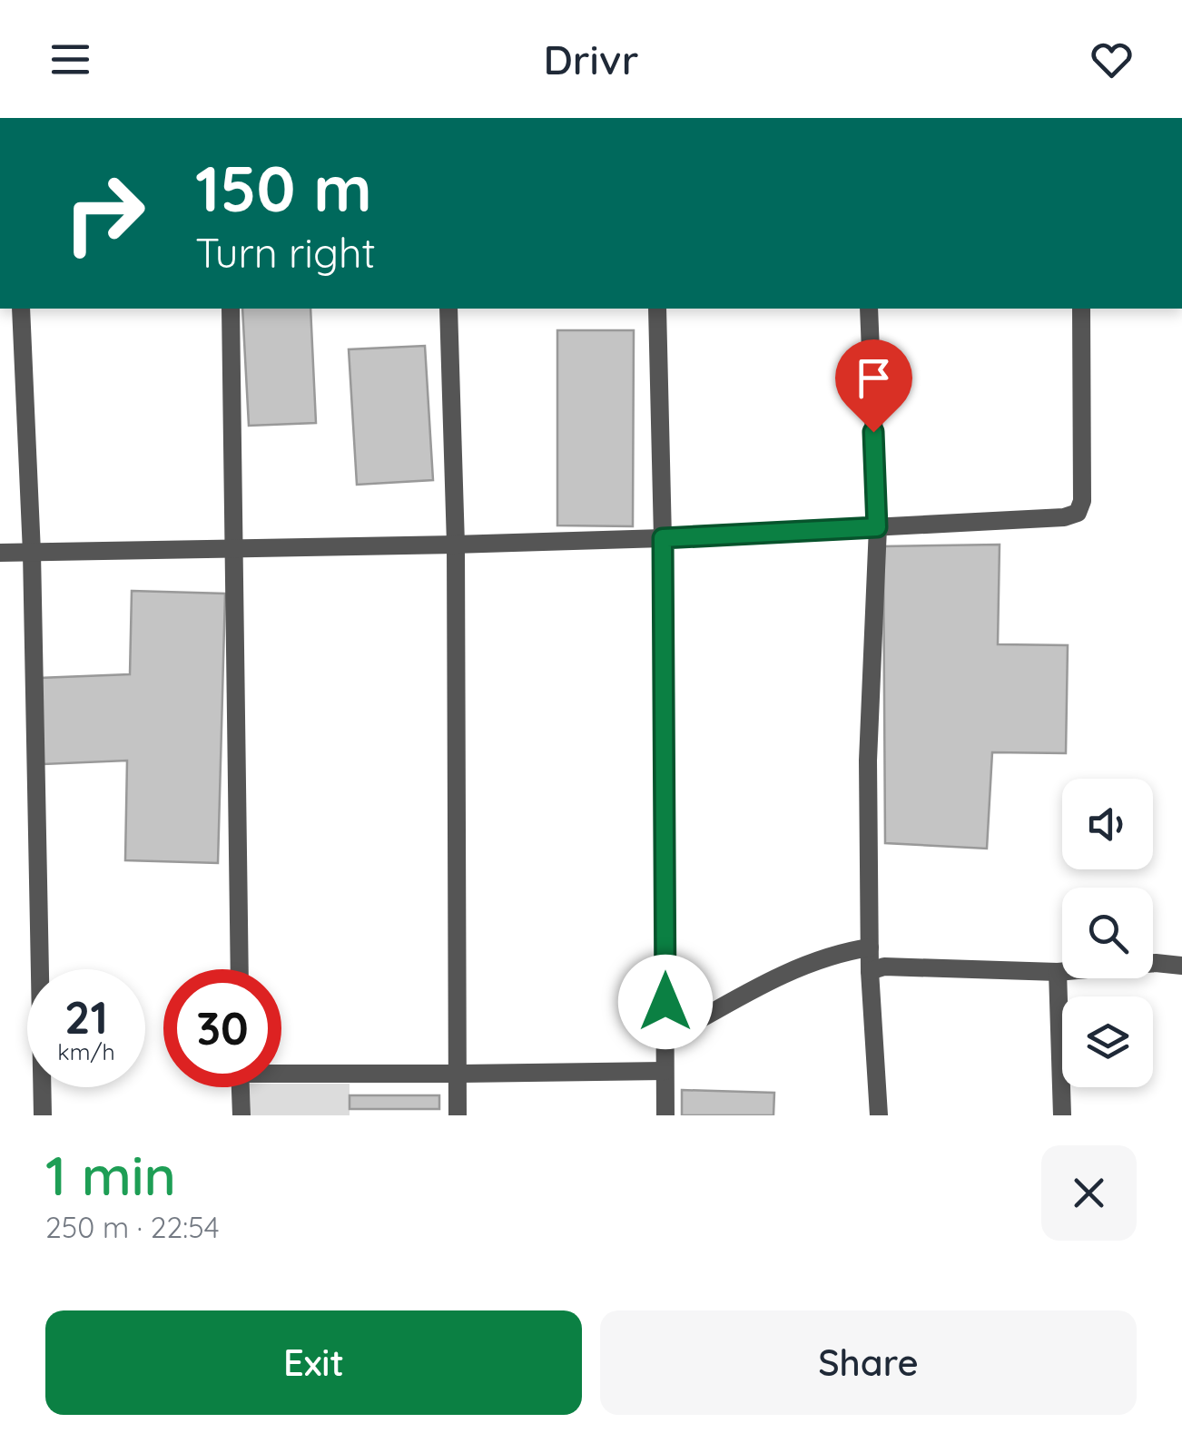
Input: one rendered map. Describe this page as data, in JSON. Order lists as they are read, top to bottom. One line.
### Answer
{"page":{"header":"Drivr","turn":["150 m","Turn right"],"speed":"21 km/h","limit":"30","heading":["1 min","250 m · 22:54"],"buttons":["Exit","Share"]}}
